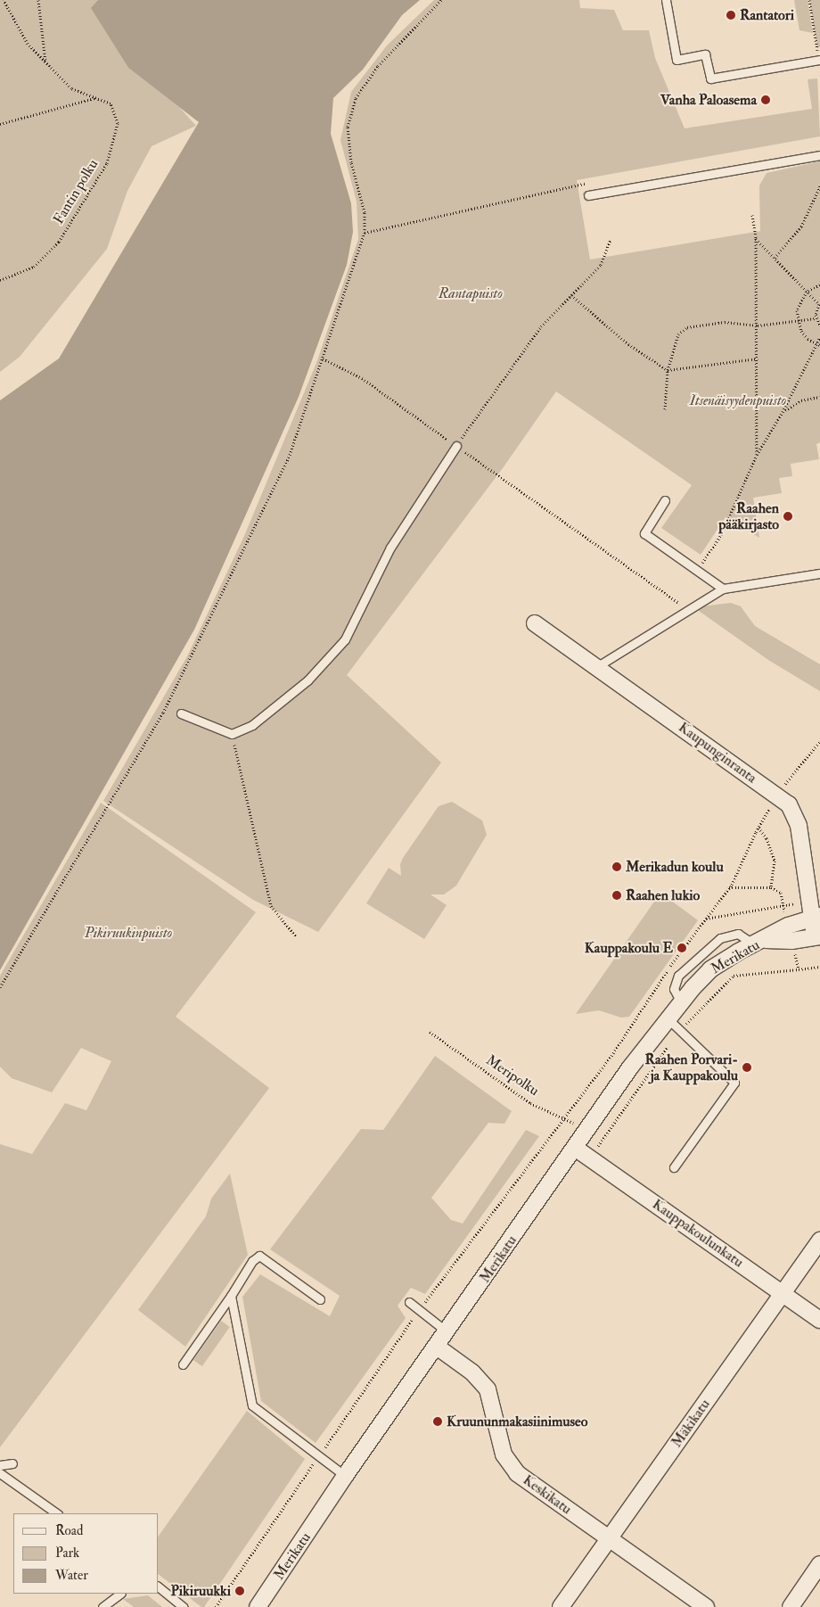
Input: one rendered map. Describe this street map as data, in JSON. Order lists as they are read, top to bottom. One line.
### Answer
{"streets":{"street":["Kaupunginranta","Merikatu","Kauppakoulunkatu","Mäkikatu","Keskikatu"],"path":["Fantin polku","Meripolku"]},"crossings":[["Kaupunginranta","Merikatu"],["Merikatu","Meripolku"],["Merikatu","Kauppakoulunkatu"],["Merikatu","Keskikatu"],["Kauppakoulunkatu","Mäkikatu"],["Mäkikatu","Keskikatu"]],"parks":["Rantapuisto","Itsenäisyydenpuisto","Pikiruukinpuisto"],"places":["Rantatori","Vanha Paloasema","Raahen pääkirjasto","Merikadun koulu","Raahen lukio","Kauppakoulu E","Raahen Porvari- ja Kauppakoulu","Kruununmakasiinimuseo","Pikiruukki"],"legend":["Road","Park","Water"]}
